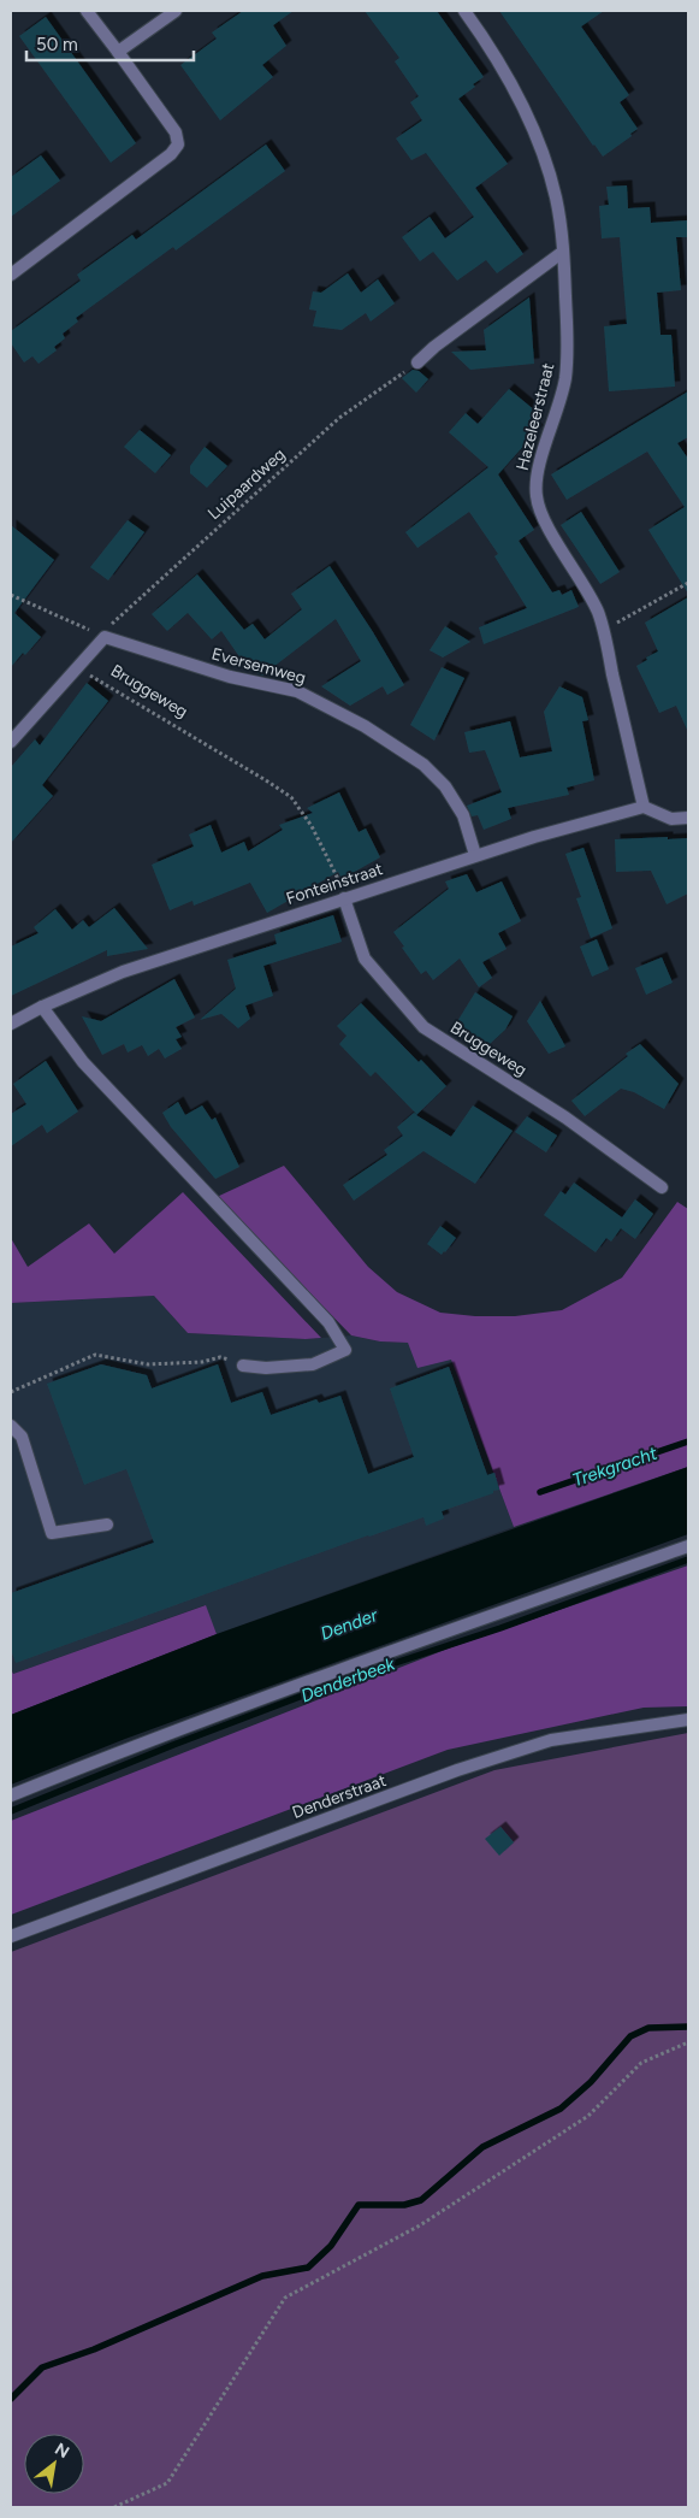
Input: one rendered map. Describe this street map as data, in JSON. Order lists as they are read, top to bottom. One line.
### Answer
{"streets":{"street":["Hazeleerstraat","Eversemweg","Bruggeweg","Fonteinstraat","Denderstraat"],"path":["Luipaardweg"]},"crossings":[["Hazeleerstraat","Fonteinstraat"],["Luipaardweg","Eversemweg"],["Eversemweg","Fonteinstraat"],["Bruggeweg","Fonteinstraat"]],"water":["Trekgracht","Dender","Denderbeek"],"scale_bar":"50 m","north":"top right"}
